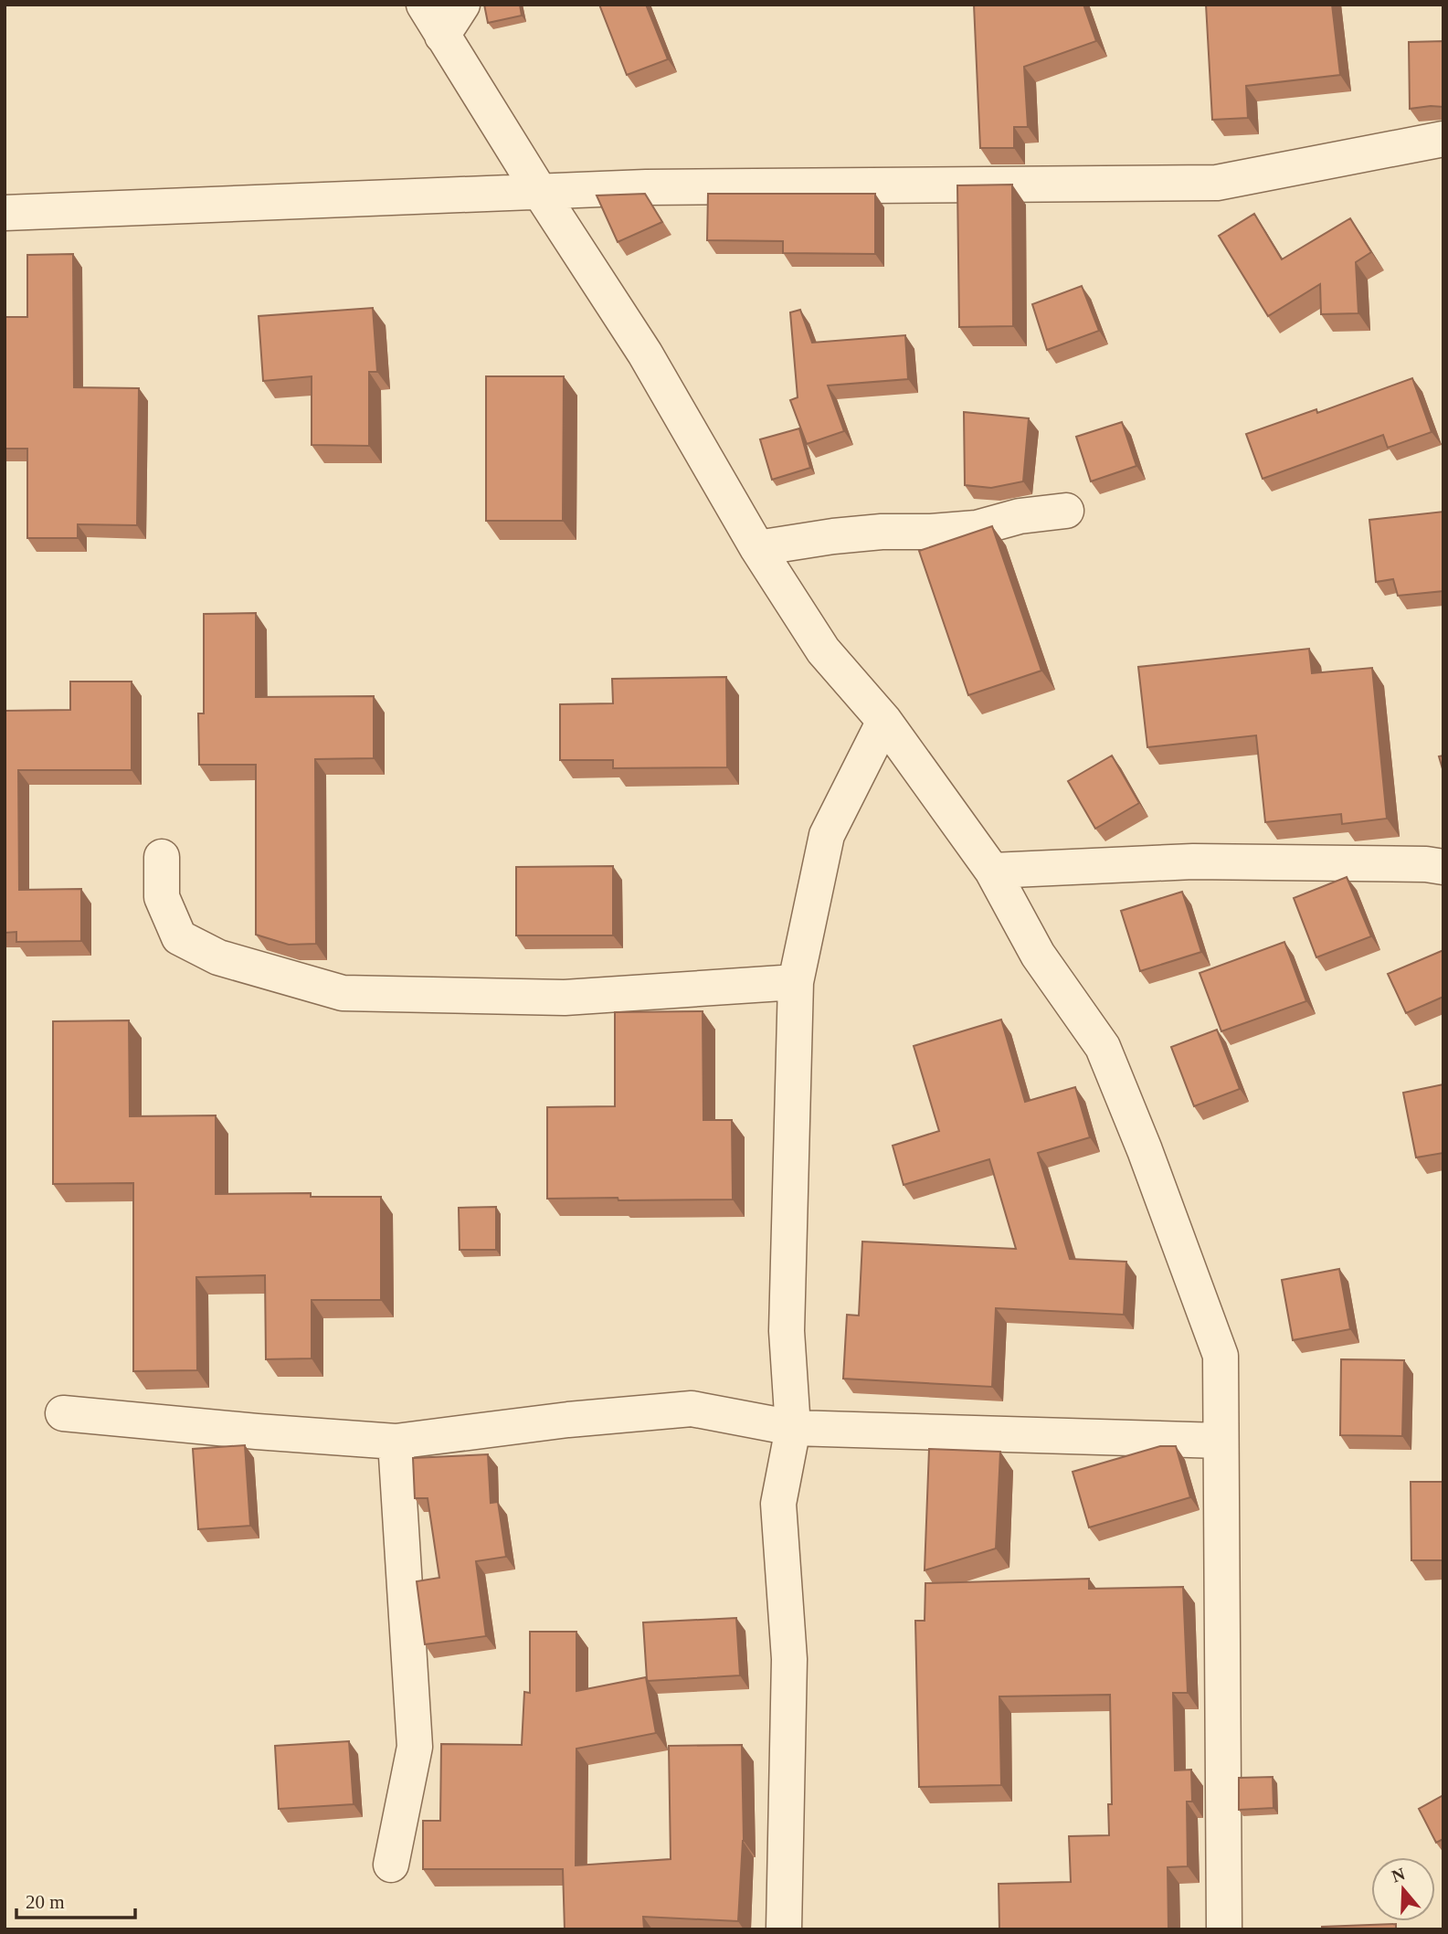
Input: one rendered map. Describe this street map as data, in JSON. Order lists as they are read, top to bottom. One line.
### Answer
{"scale_bar":"20 m","north":"top"}
